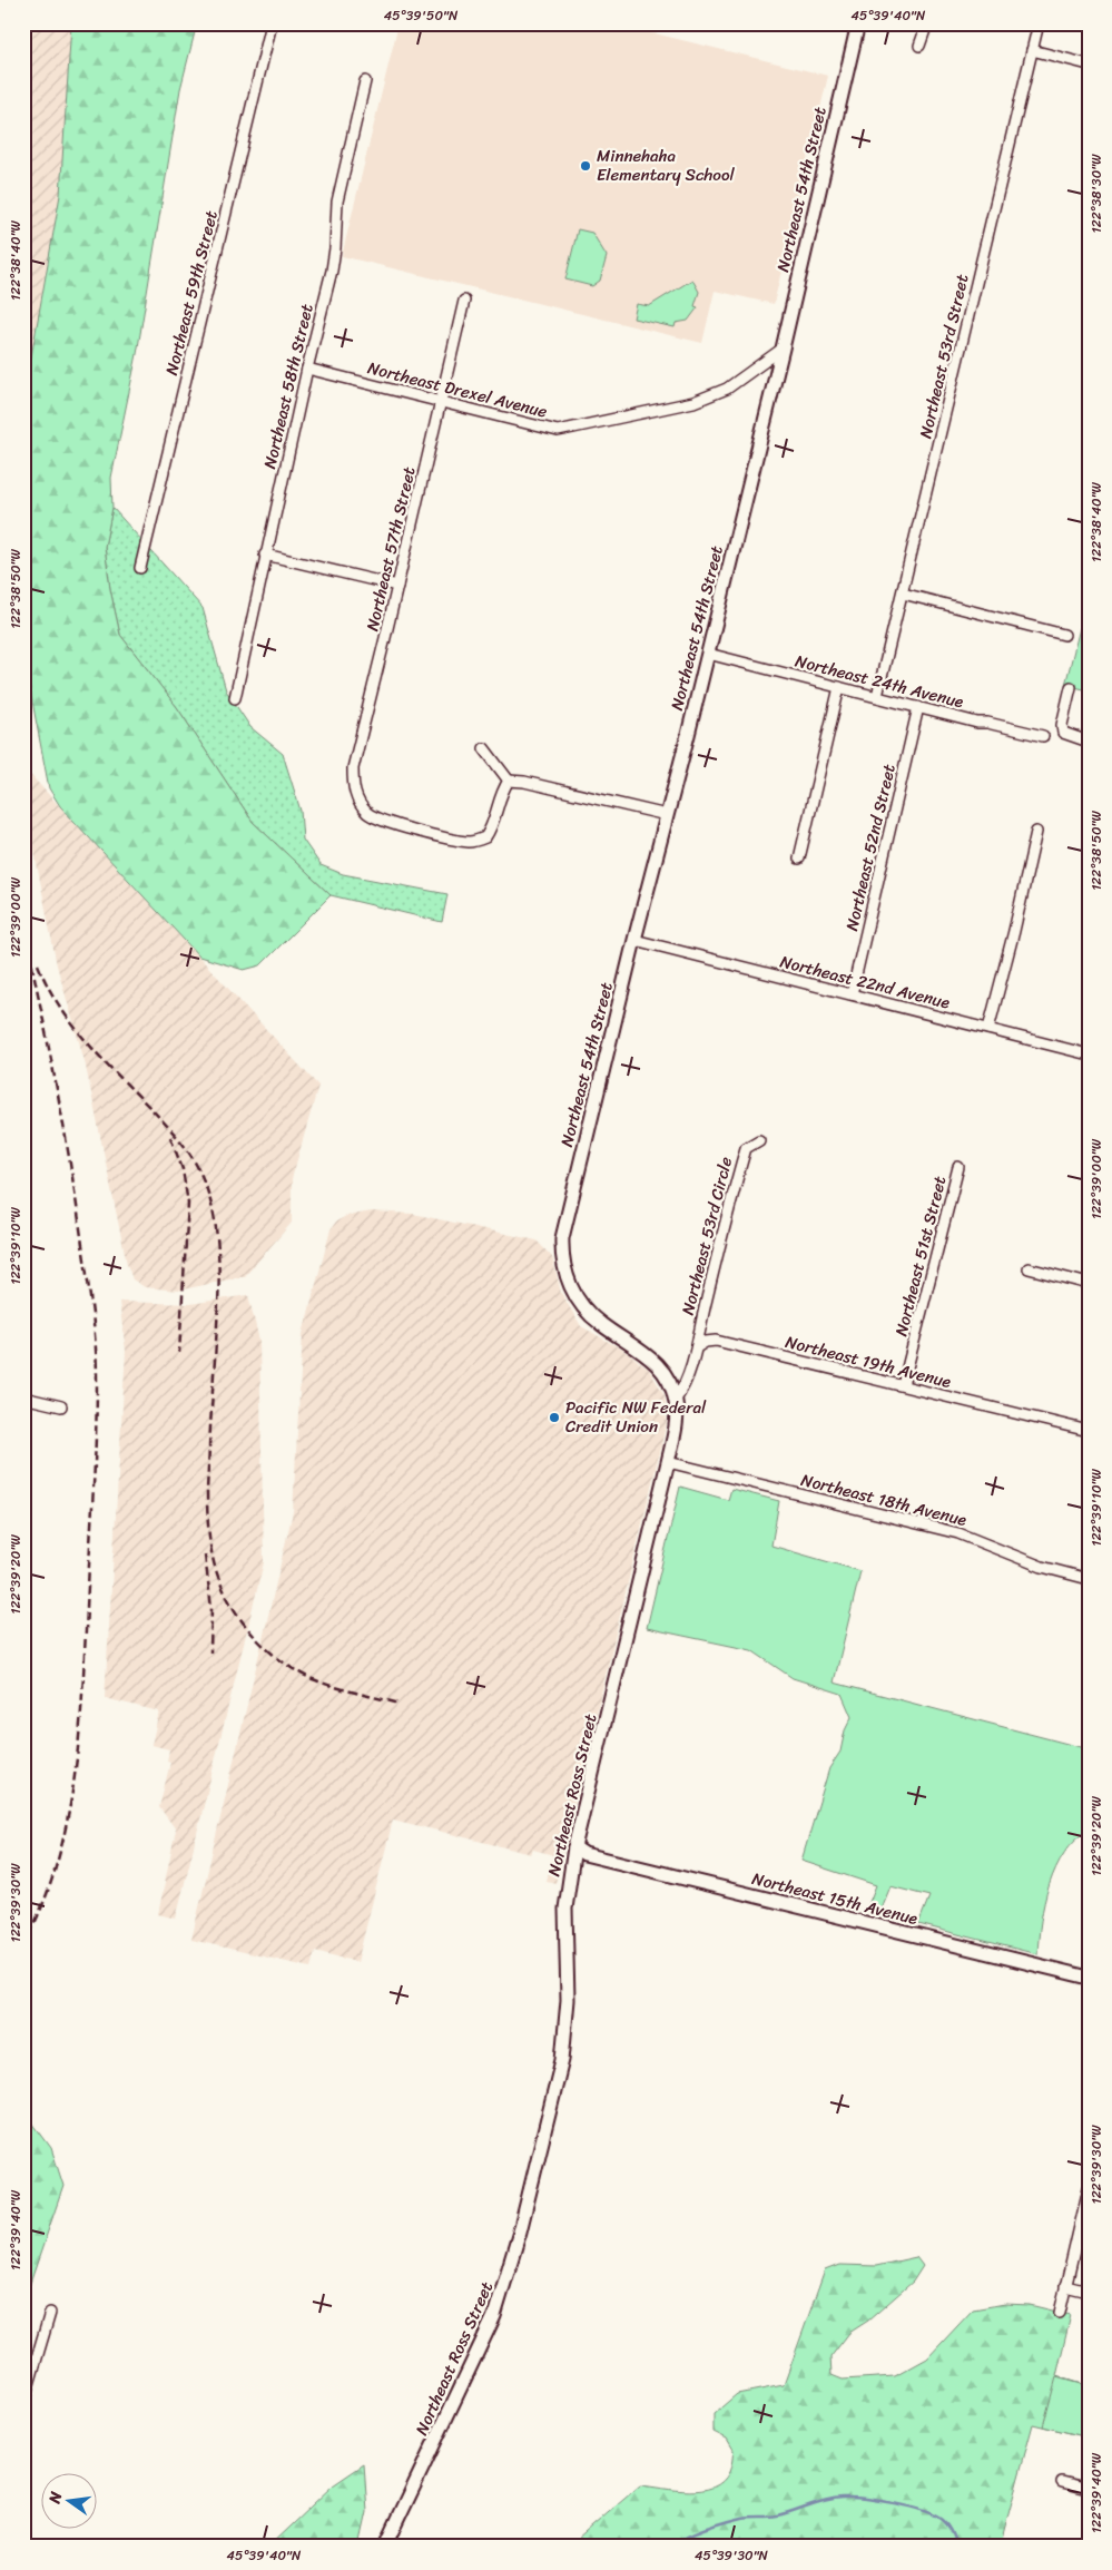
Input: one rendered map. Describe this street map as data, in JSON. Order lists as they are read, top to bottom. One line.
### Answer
{"streets":{"street":["Northeast 54th Street","Northeast 59th Street","Northeast 53rd Street","Northeast 58th Street","Northeast Drexel Avenue","Northeast 57th Street","Northeast 24th Avenue","Northeast 52nd Street","Northeast 22nd Avenue","Northeast 53rd Circle","Northeast 51st Street","Northeast 19th Avenue","Northeast 18th Avenue","Northeast Ross Street","Northeast 15th Avenue"]},"crossings":[["Northeast 54th Street","Northeast Drexel Avenue"],["Northeast 54th Street","Northeast 24th Avenue"],["Northeast 54th Street","Northeast 22nd Avenue"],["Northeast 54th Street","Northeast Ross Street"],["Northeast 53rd Street","Northeast 24th Avenue"],["Northeast 58th Street","Northeast Drexel Avenue"],["Northeast Drexel Avenue","Northeast 57th Street"],["Northeast 24th Avenue","Northeast 52nd Street"],["Northeast 52nd Street","Northeast 22nd Avenue"],["Northeast 53rd Circle","Northeast 19th Avenue"],["Northeast 51st Street","Northeast 19th Avenue"],["Northeast 18th Avenue","Northeast Ross Street"],["Northeast Ross Street","Northeast 15th Avenue"]],"places":["Minnehaha Elementary School","Pacific NW Federal Credit Union"],"north":"left","coordinates":["45°39'50\"N","45°39'40\"N","122°38'30\"W","122°38'40\"W","122°38'50\"W","122°39'00\"W","122°39'10\"W","122°39'20\"W","122°39'30\"W","122°39'40\"W","45°39'30\"N"]}
